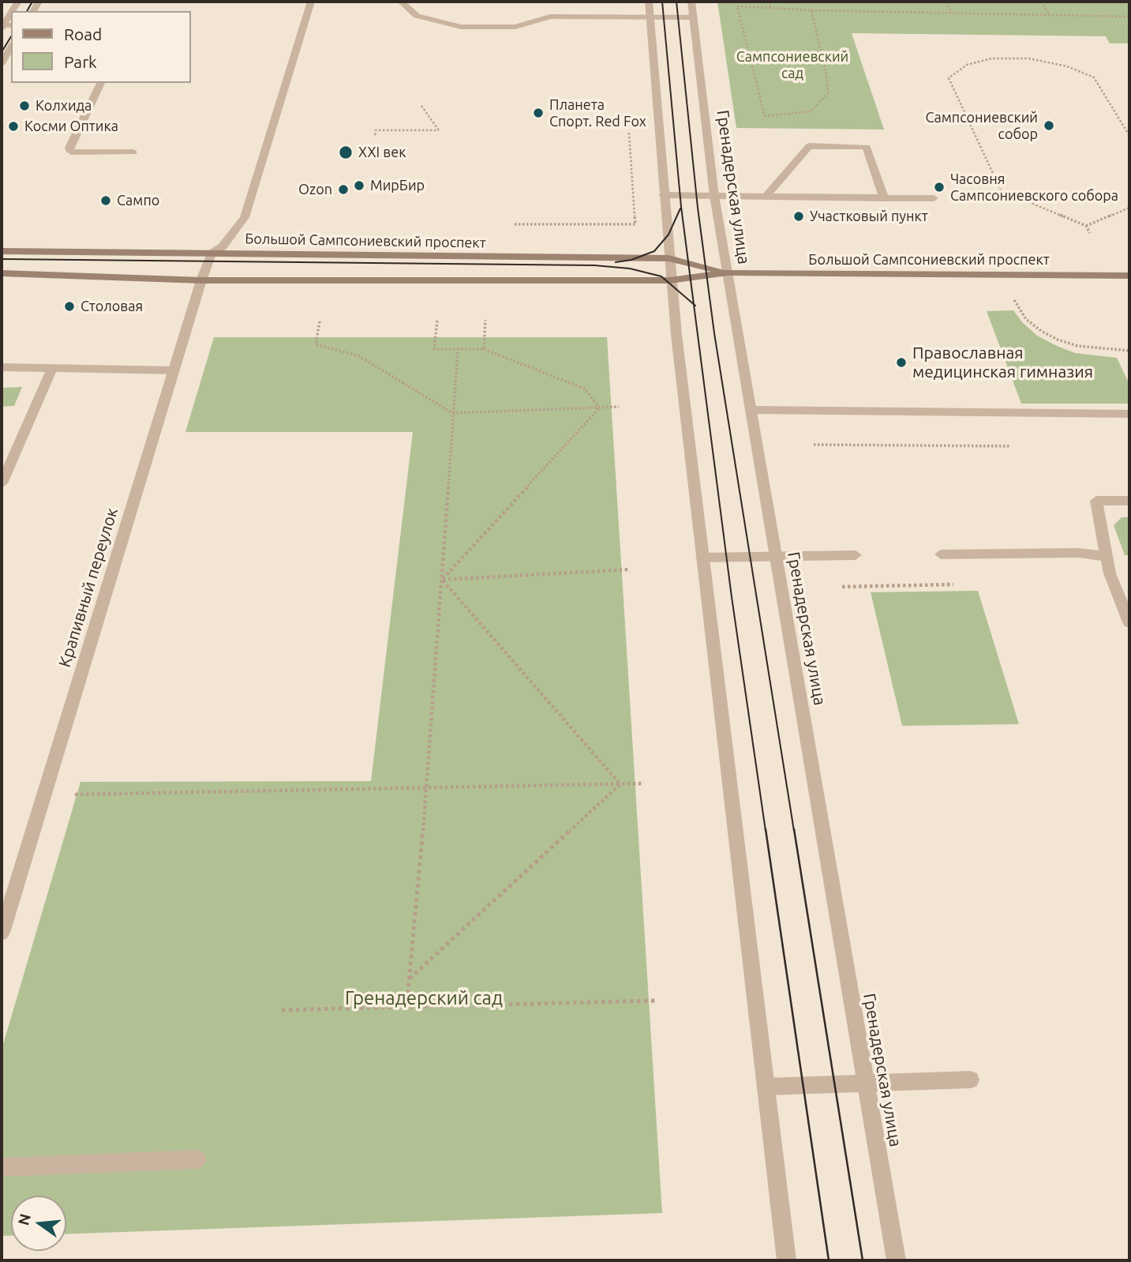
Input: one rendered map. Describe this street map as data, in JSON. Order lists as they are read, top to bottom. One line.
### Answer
{"streets":{"main road":["Большой Сампсониевский проспект"],"street":["Гренадерская улица","Крапивный переулок"]},"crossings":[["Гренадерская улица","Большой Сампсониевский проспект"],["Большой Сампсониевский проспект","Крапивный переулок"]],"parks":["Сампсониевский сад","Гренадерский сад"],"places":["Колхида","Планета Спорт. Red Fox","Сампсониевский собор","Косми Оптика","XXI век","МирБир","Часовня Сампсониевского собора","Ozon","Сампо","Участковый пункт","Столовая","Православная медицинская гимназия"],"legend":["Road","Park"],"north":"left"}
